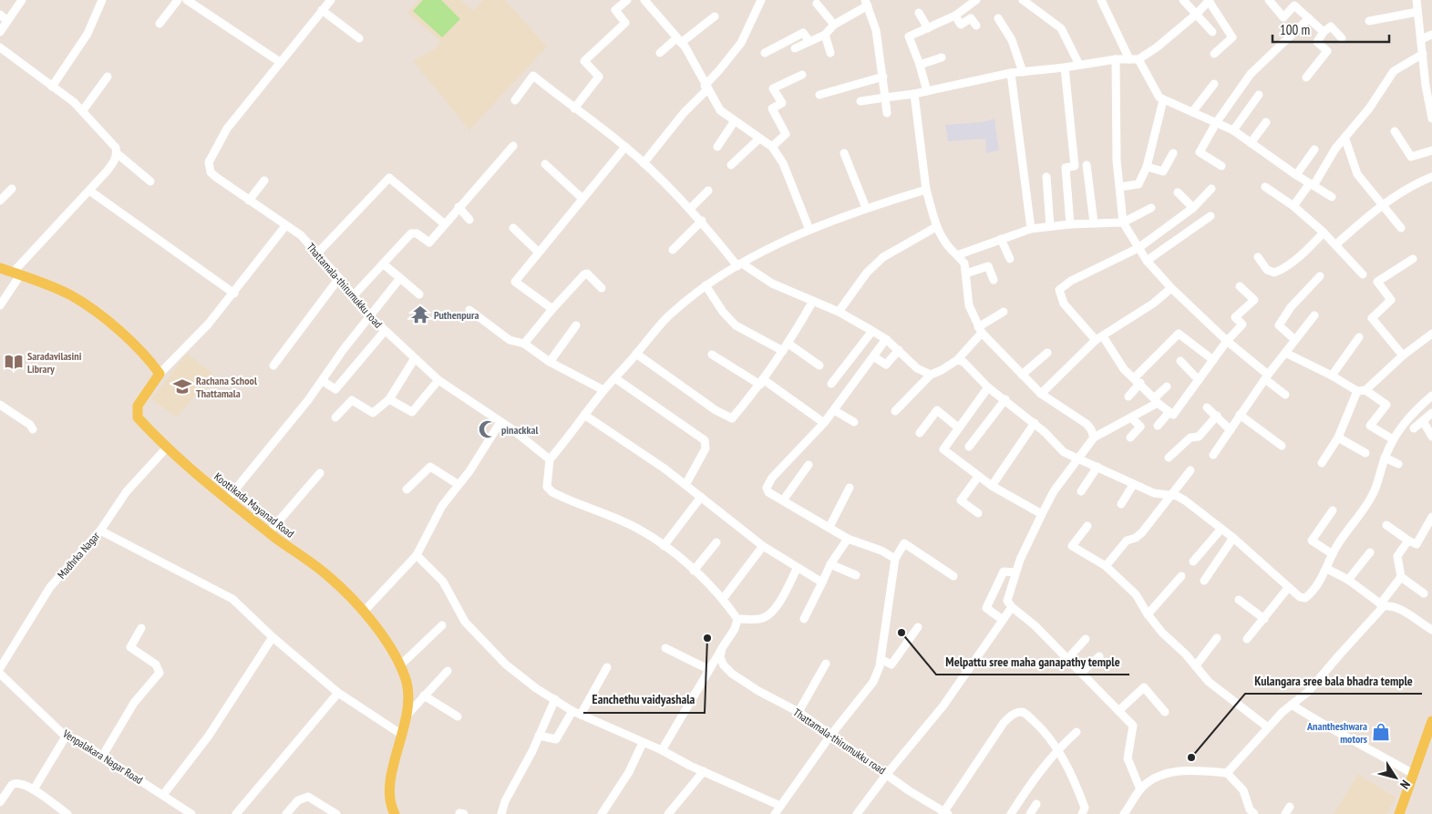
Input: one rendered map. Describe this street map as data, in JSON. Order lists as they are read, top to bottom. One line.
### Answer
{"streets":{"main road":["Koottikada Mayanad Road"],"street":["Thattamala-thirumukku road","Madhrka Nagar","Venpalakara Nagar Road"]},"crossings":[["Koottikada Mayanad Road","Madhrka Nagar"]],"places":{"temple":["Puthenpura"],"library":["Saradavilasini Library"],"school or university":["Rachana School Thattamala"],"mosque":["pinackkal"],"other":["Melpattu sree maha ganapathy temple","Eanchethu vaidyashala","Kulangara sree bala bhadra temple"],"shop":["Anantheshwara motors"]},"scale_bar":"100 m","north":"bottom right"}
